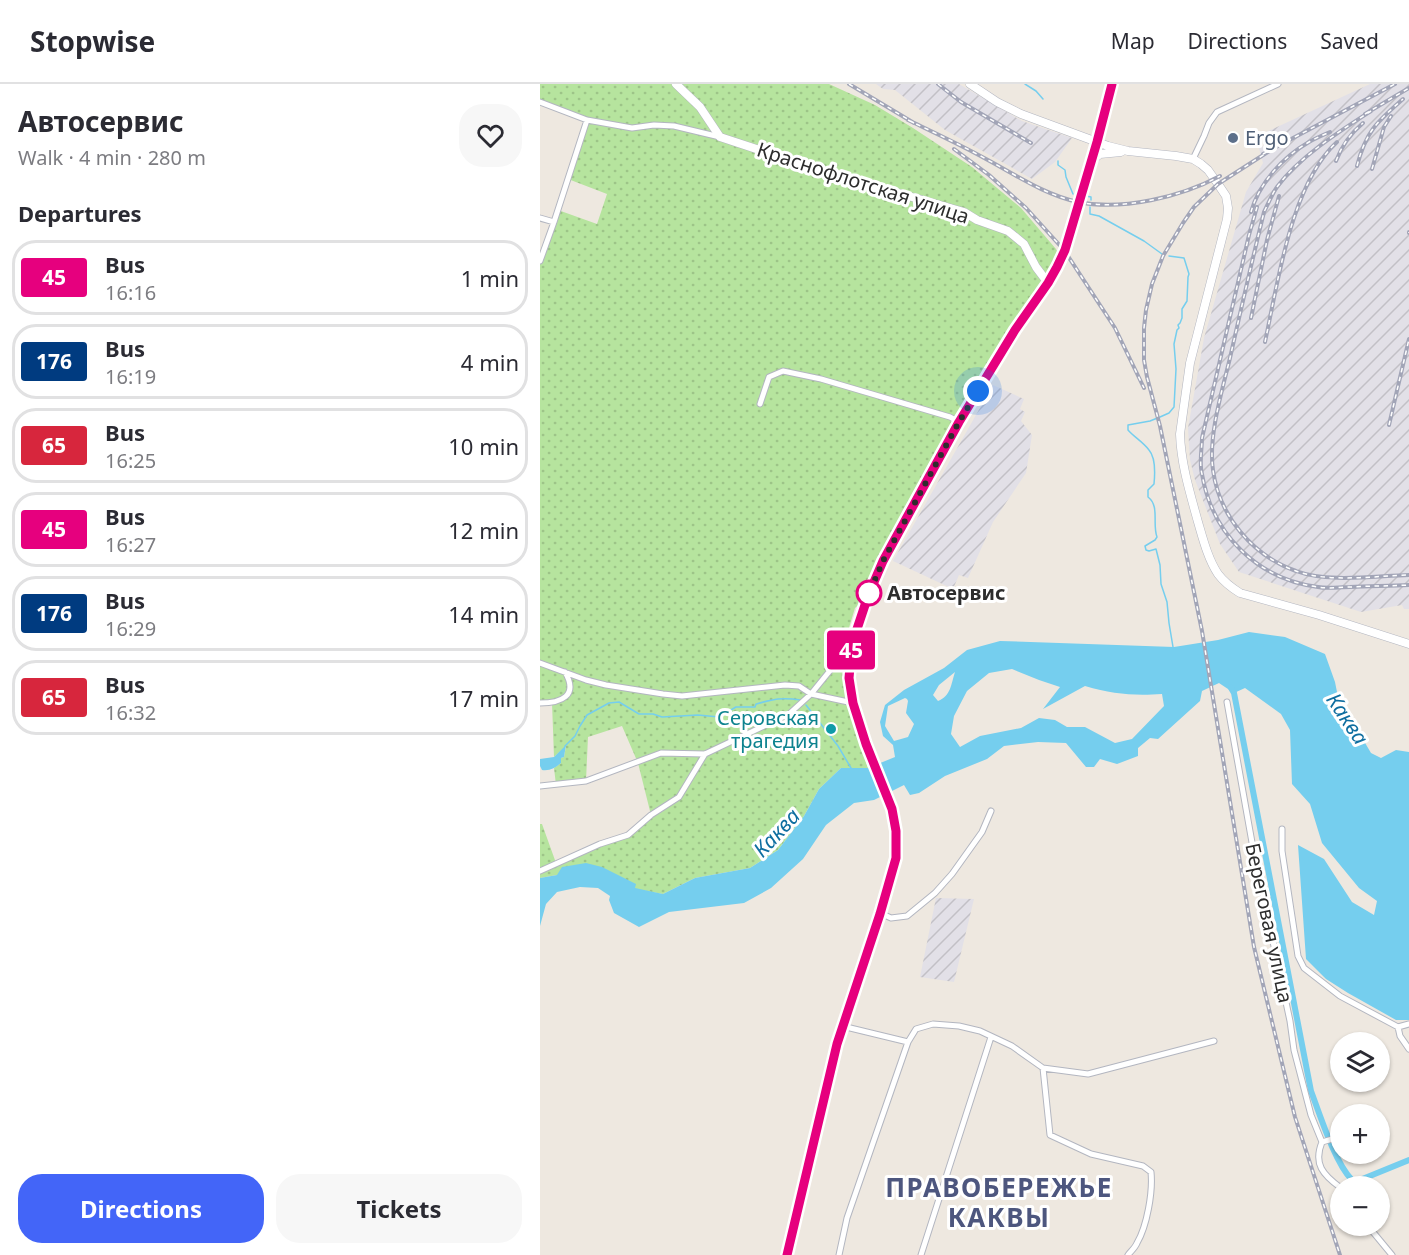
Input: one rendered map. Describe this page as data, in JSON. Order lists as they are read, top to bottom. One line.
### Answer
{"streets":{"main road":["Краснофлотская улица"],"street":["Береговая улица"]},"districts":["ПРАВОБЕРЕЖЬЕ КАКВЫ"],"water":["Каква"],"places":["Ergo","Автосервис","Серовская трагедия"],"lines":["bus line 45"],"page":{"header":"Stopwise","nav":["Map","Directions","Saved"],"heading":[["Автосервис","Walk · 4 min · 280 m"],"Departures"],"on_map":"45","list":[{"mark":"45","name":"Bus","note":"16:16","value":"1 min"},{"mark":"176","name":"Bus","note":"16:19","value":"4 min"},{"mark":"65","name":"Bus","note":"16:25","value":"10 min"},{"mark":"45","name":"Bus","note":"16:27","value":"12 min"},{"mark":"176","name":"Bus","note":"16:29","value":"14 min"},{"mark":"65","name":"Bus","note":"16:32","value":"17 min"}],"map_buttons":["+","−"],"buttons":["Directions","Tickets"]}}
